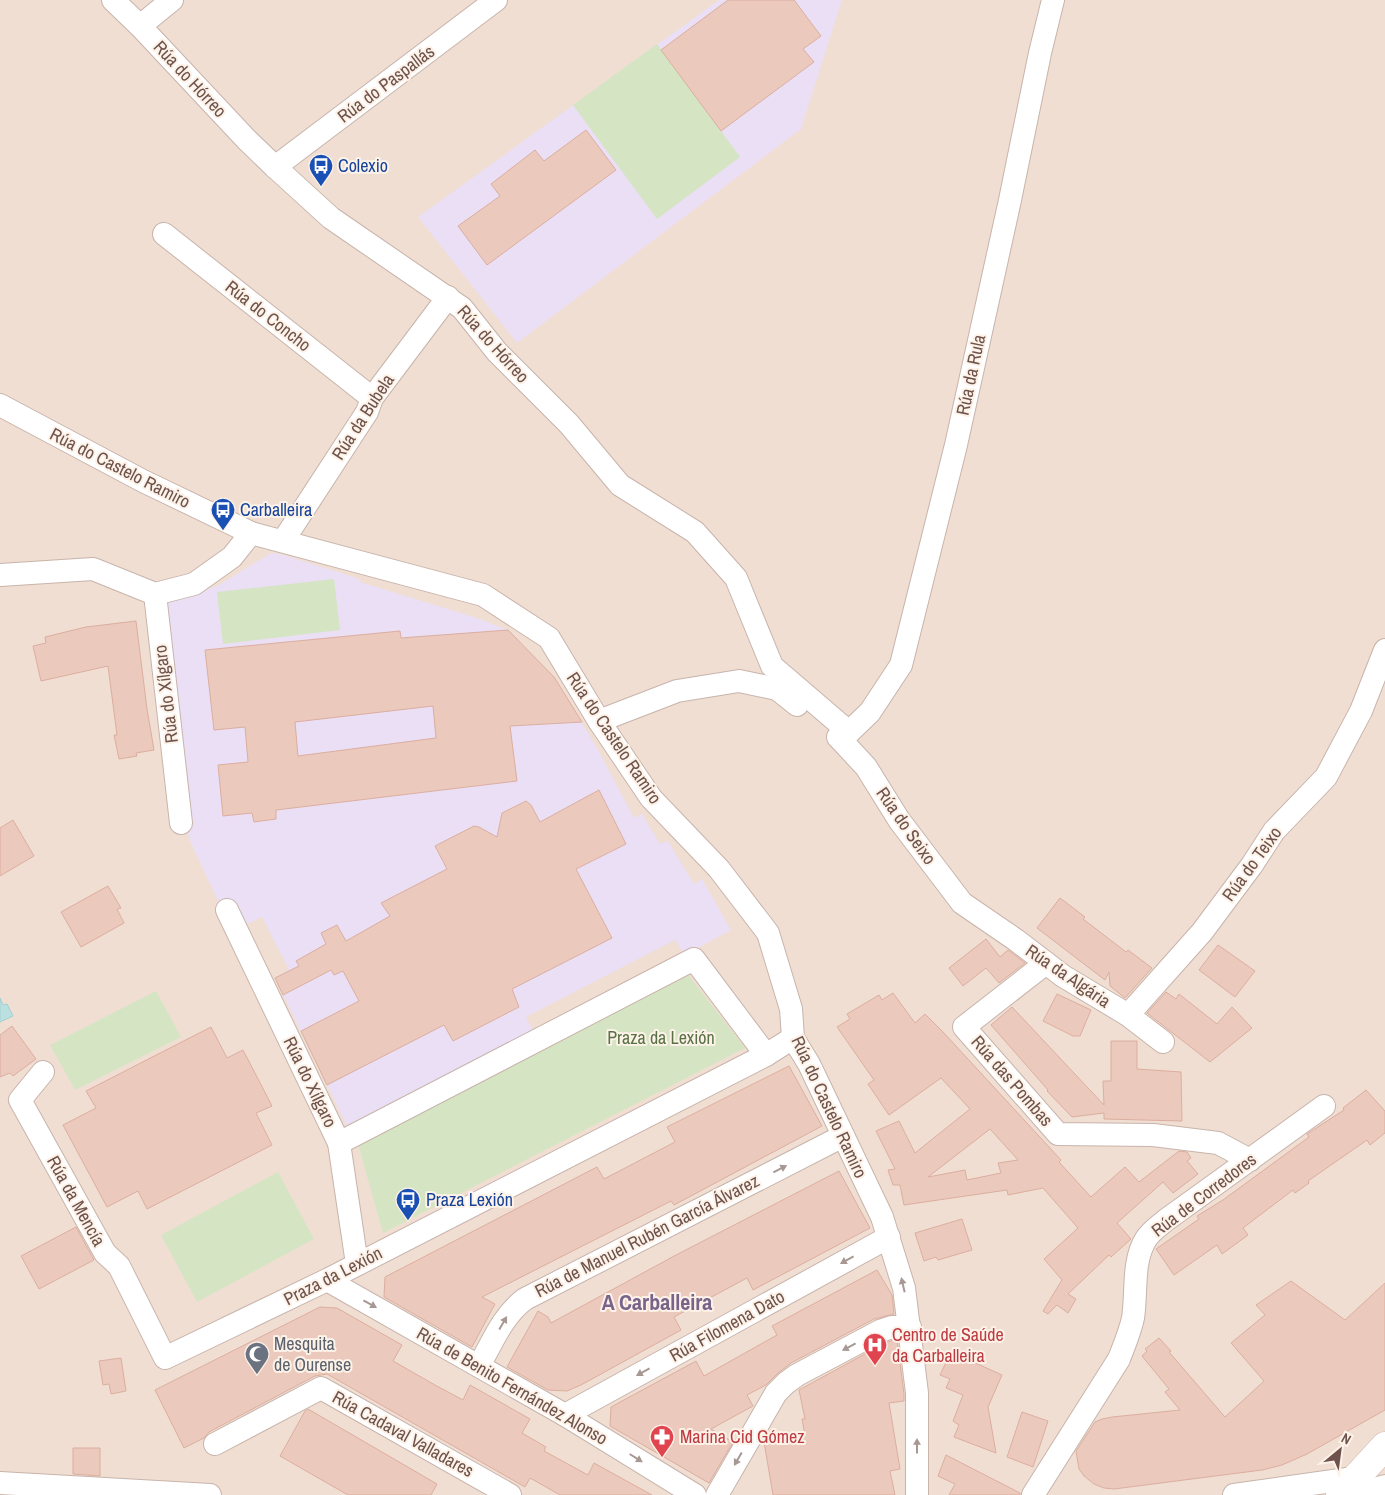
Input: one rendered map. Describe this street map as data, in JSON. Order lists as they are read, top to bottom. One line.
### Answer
{"streets":{"street":["Rúa do Hórreo","Rúa do Paspallás","Rúa do Concho","Rúa da Rula","Rúa da Bubela","Rúa do Castelo Ramiro","Rúa do Xílgaro","Rúa do Seixo","Rúa do Teixo","Rúa da Algária","Rúa das Pombas","Rúa de Corredores","Rúa da Mencía","Rúa de Manuel Rubén García Álvarez","Praza da Lexión","Rúa Filomena Dato","Rúa de Benito Fernández Alonso","Rúa Cadaval Valladares"]},"crossings":[["Rúa do Hórreo","Rúa do Paspallás"],["Rúa do Hórreo","Rúa da Bubela"],["Rúa do Hórreo","Rúa do Seixo"],["Rúa do Concho","Rúa da Bubela"],["Rúa da Rula","Rúa do Seixo"],["Rúa da Bubela","Rúa do Castelo Ramiro"],["Rúa do Castelo Ramiro","Rúa do Seixo"],["Rúa do Castelo Ramiro","Rúa de Manuel Rubén García Álvarez"],["Rúa do Castelo Ramiro","Praza da Lexión"],["Rúa do Castelo Ramiro","Rúa Filomena Dato"],["Rúa do Xílgaro","Praza da Lexión"],["Rúa do Seixo","Rúa da Algária"],["Rúa do Teixo","Rúa da Algária"],["Rúa da Algária","Rúa das Pombas"],["Rúa das Pombas","Rúa de Corredores"],["Rúa da Mencía","Praza da Lexión"],["Rúa de Manuel Rubén García Álvarez","Rúa de Benito Fernández Alonso"],["Praza da Lexión","Rúa de Benito Fernández Alonso"],["Rúa Filomena Dato","Rúa de Benito Fernández Alonso"]],"one_way":["Rúa de Benito Fernández Alonso"],"districts":["A Carballeira"],"parks":["Praza da Lexión"],"places":{"bus stop":["Colexio","Carballeira","Praza Lexión"],"hospital":["Centro de Saúde da Carballeira"],"mosque":["Mesquita de Ourense"],"pharmacy":["Marina Cid Gómez"]},"north":"top right"}
